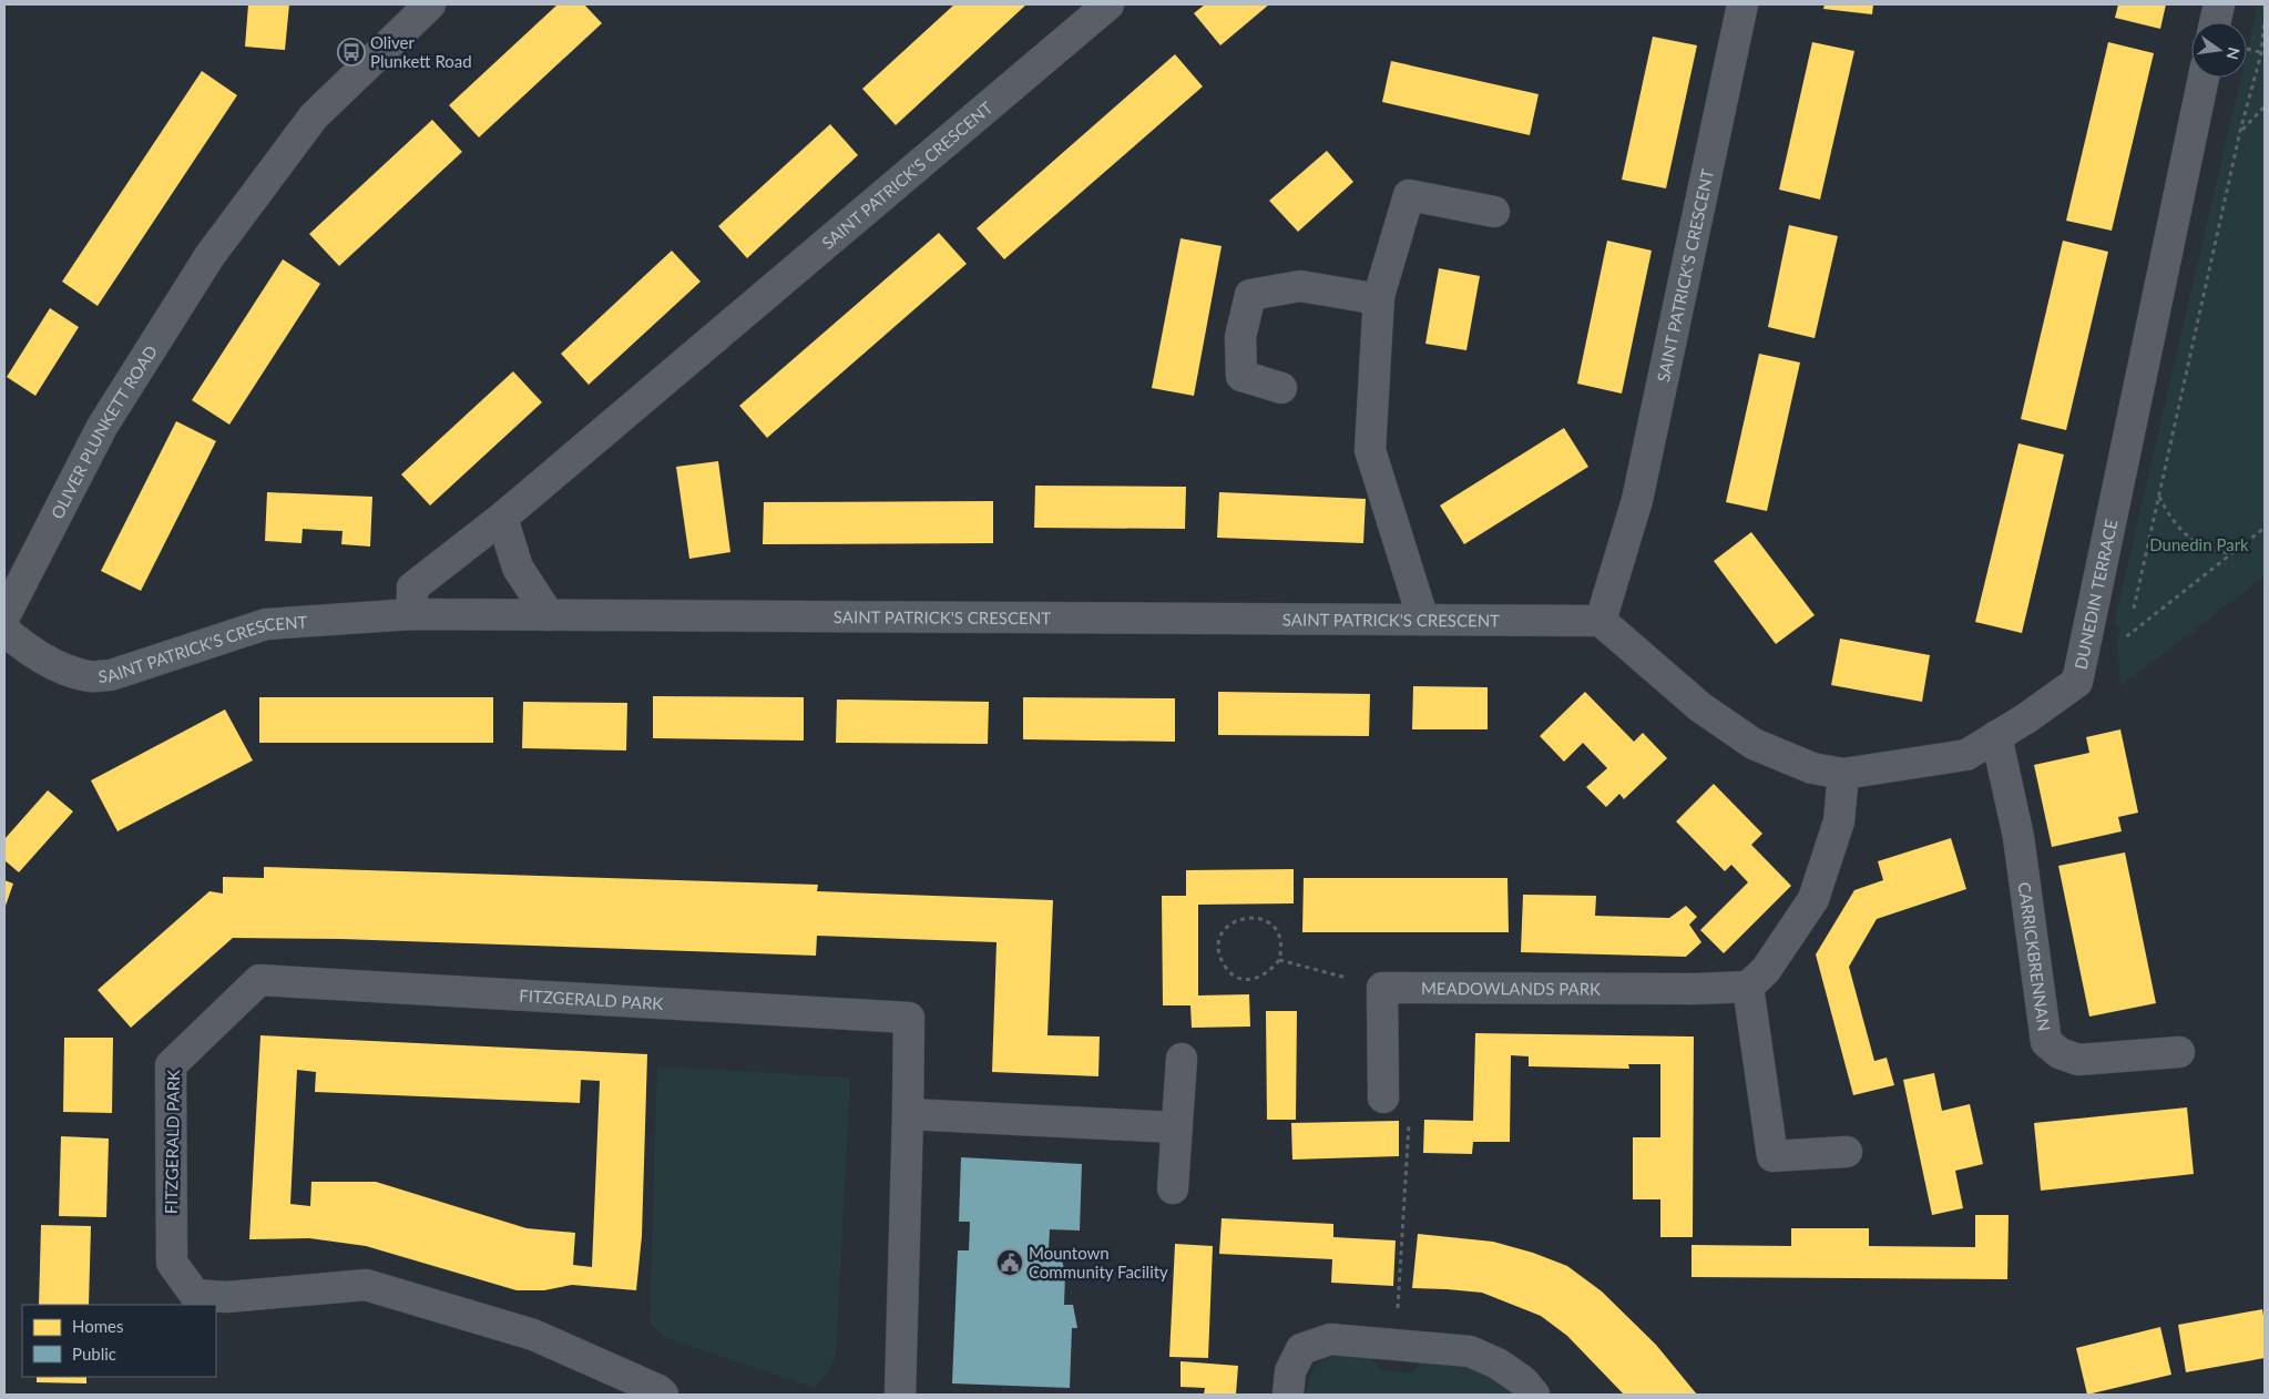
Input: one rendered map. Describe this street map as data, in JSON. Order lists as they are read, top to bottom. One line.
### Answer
{"streets":{"street":["SAINT PATRICK'S CRESCENT","OLIVER PLUNKETT ROAD","DUNEDIN TERRACE","CARRICKBRENNAN","MEADOWLANDS PARK","FITZGERALD PARK"]},"crossings":[["SAINT PATRICK'S CRESCENT","DUNEDIN TERRACE"],["DUNEDIN TERRACE","CARRICKBRENNAN"]],"parks":["Dunedin Park"],"places":{"bus stop":["Oliver Plunkett Road"],"public building":["Mountown Community Facility"]},"legend":["Homes","Public"],"north":"right"}
